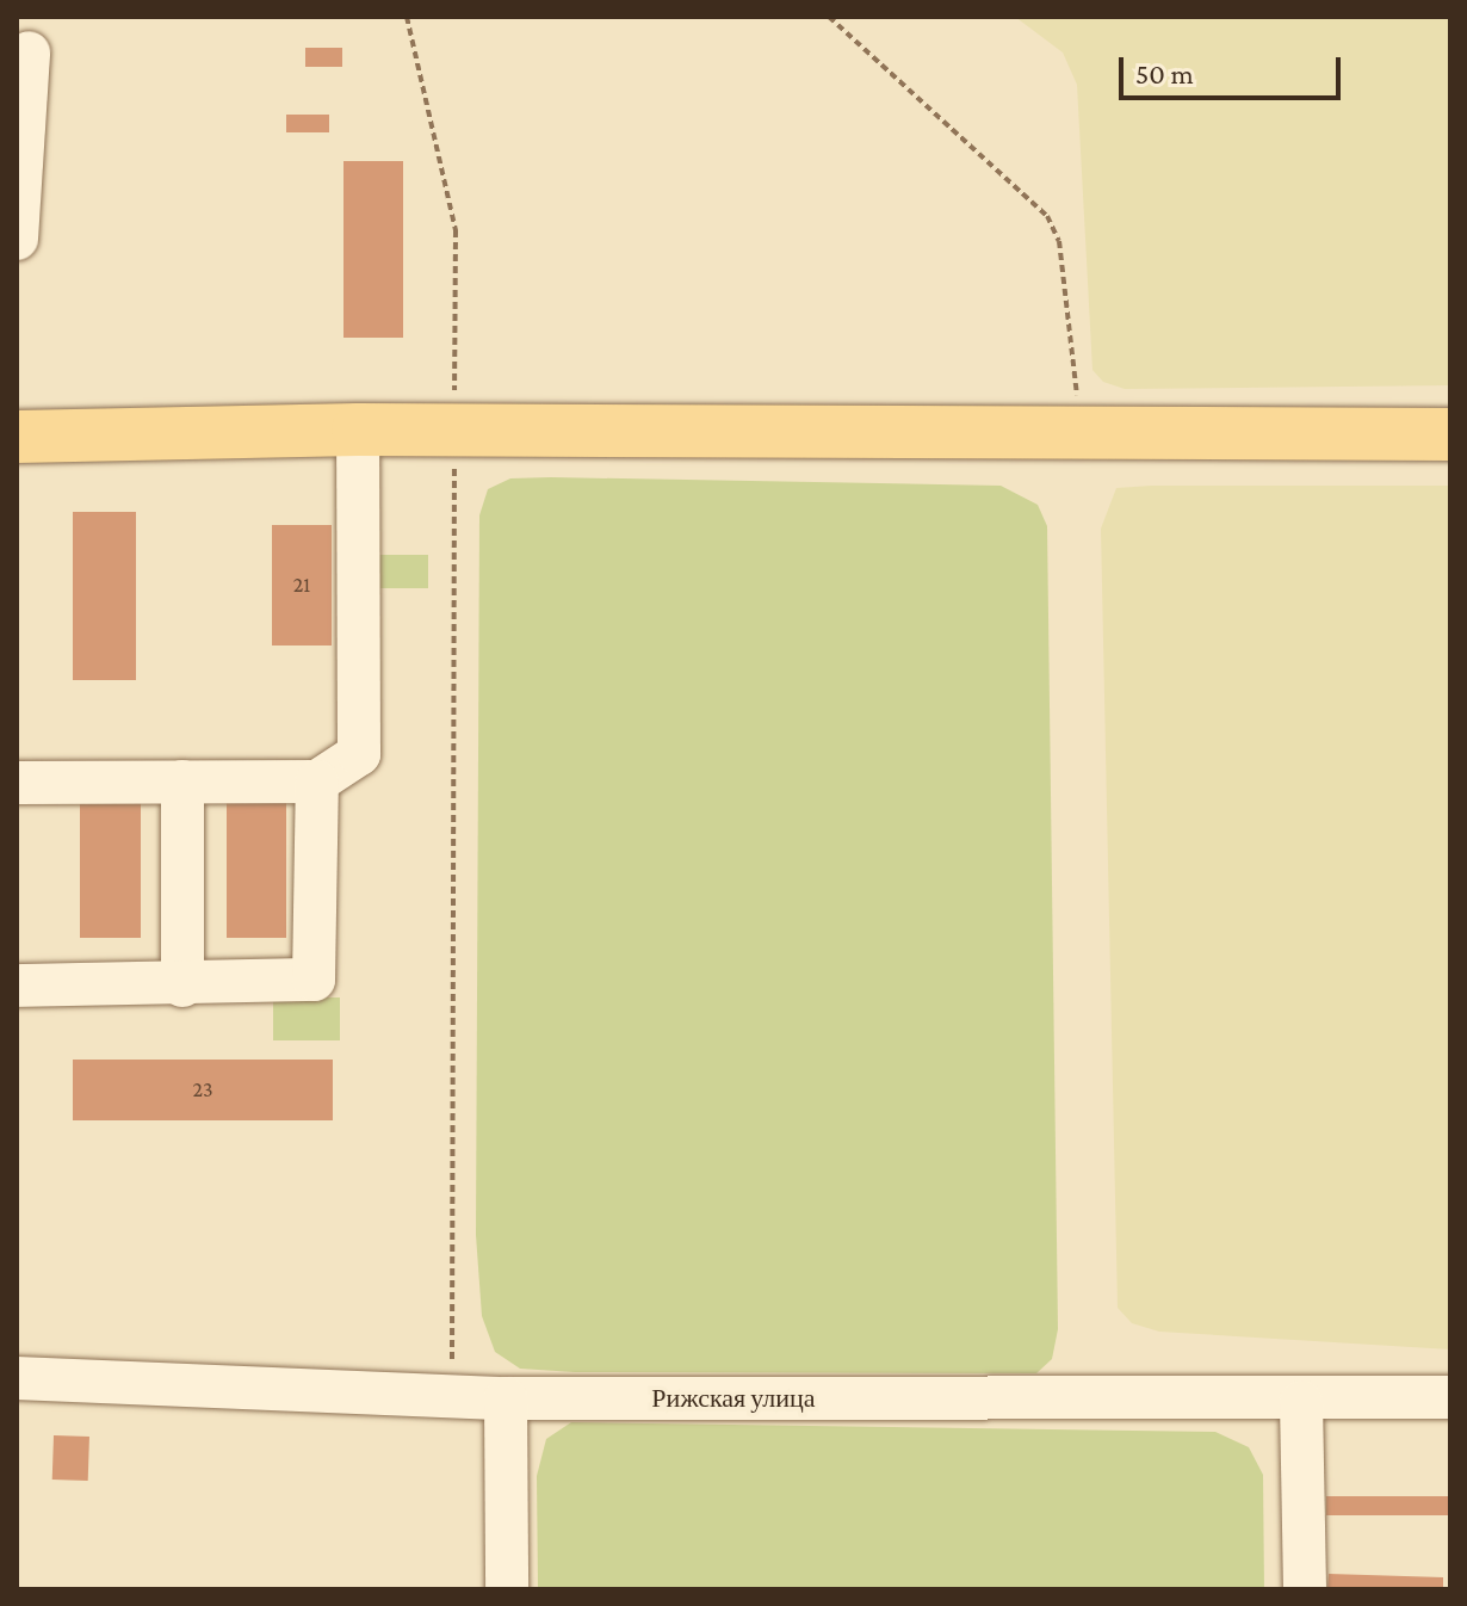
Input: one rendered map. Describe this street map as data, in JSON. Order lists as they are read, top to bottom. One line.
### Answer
{"streets":{"street":["Рижская улица"]},"house_numbers":["21","23"],"scale_bar":"50 m"}
